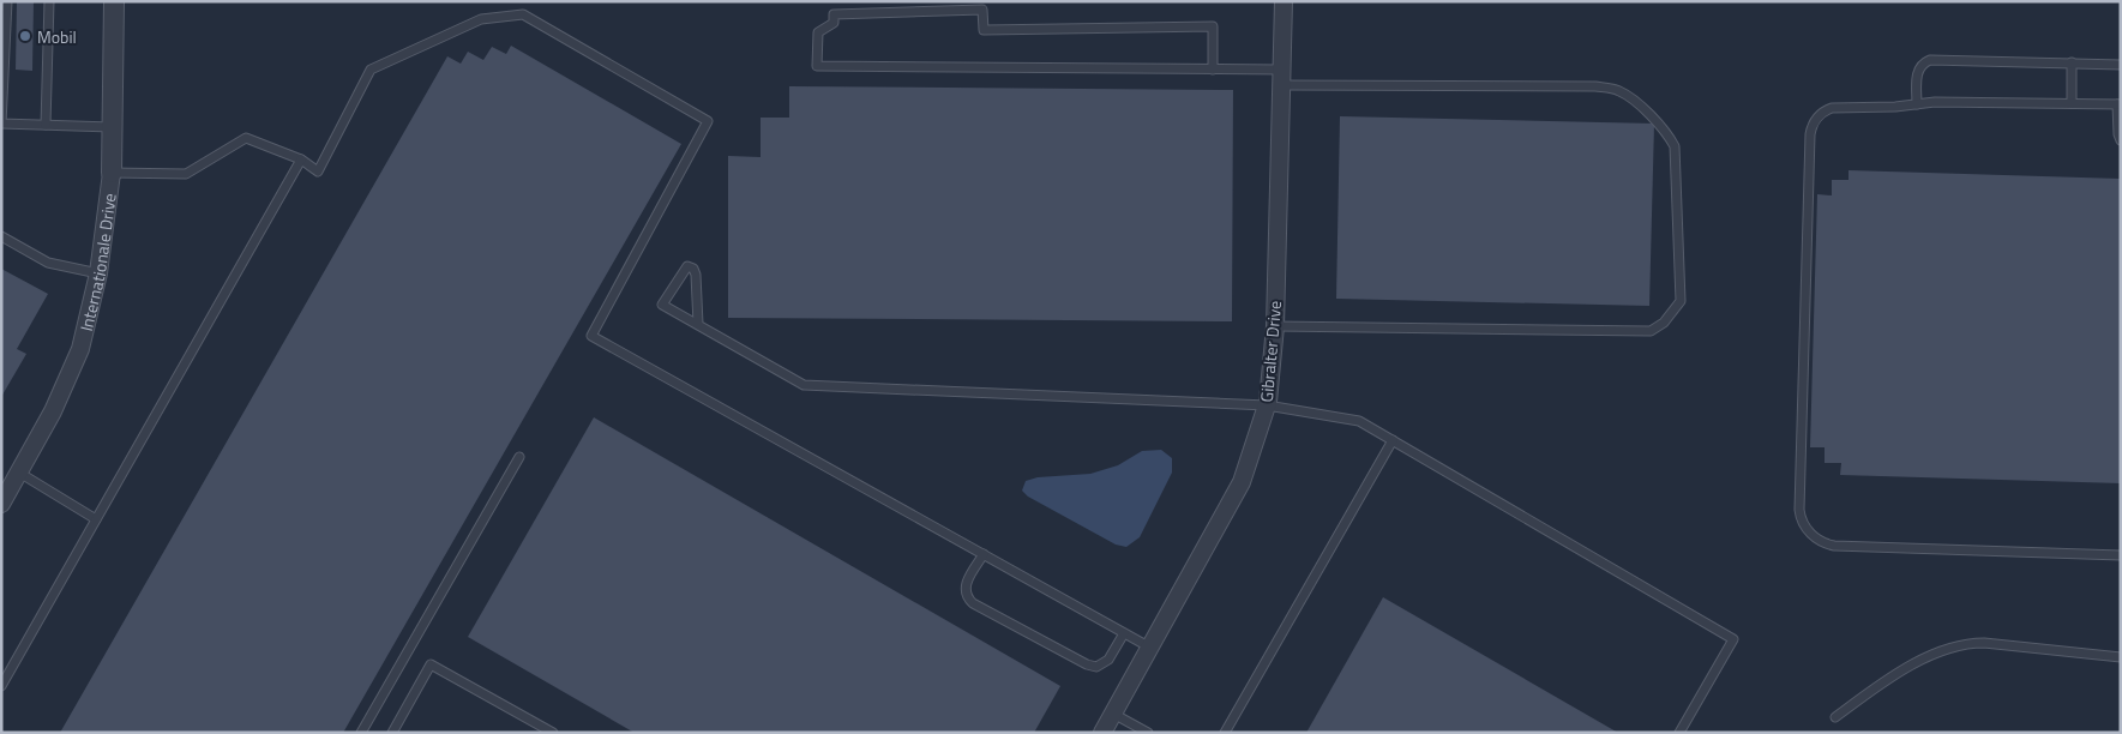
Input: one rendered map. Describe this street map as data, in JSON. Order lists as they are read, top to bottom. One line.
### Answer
{"streets":{"street":["Internationale Drive","Gibralter Drive"]},"places":["Mobil"]}
